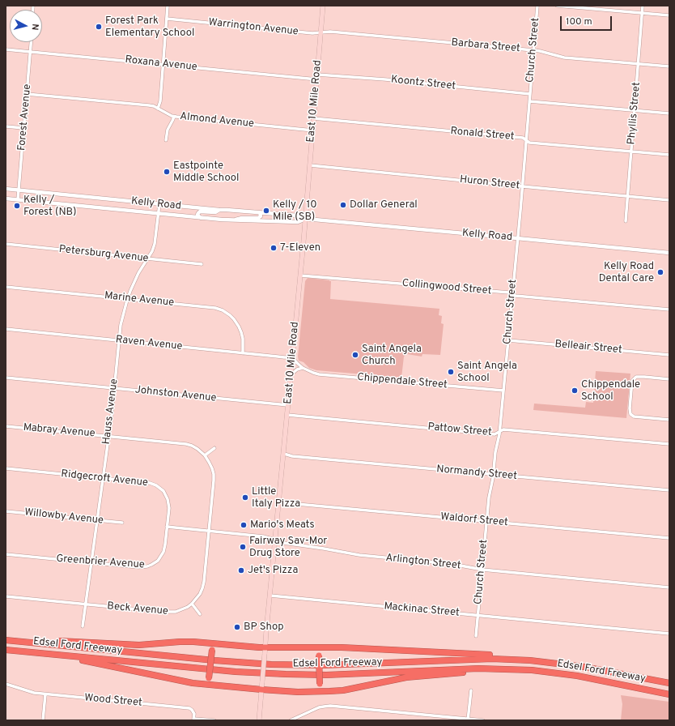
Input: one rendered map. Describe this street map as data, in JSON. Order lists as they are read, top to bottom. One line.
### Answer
{"streets":{"highway":["Edsel Ford Freeway"],"main road":["East 10 Mile Road"],"street":["Warrington Avenue","Barbara Street","Church Street","Roxana Avenue","Koontz Street","Phyllis Street","Forest Avenue","Almond Avenue","Ronald Street","Huron Street","Kelly Road","Petersburg Avenue","Collingwood Street","Marine Avenue","Raven Avenue","Belleair Street","Chippendale Street","Johnston Avenue","Hauss Avenue","Pattow Street","Mabray Avenue","Normandy Street","Ridgecroft Avenue","Willowby Avenue","Waldorf Street","Greenbrier Avenue","Arlington Street","Beck Avenue","Mackinac Street","Wood Street"]},"crossings":[["Warrington Avenue","Barbara Street"],["Warrington Avenue","East 10 Mile Road"],["Barbara Street","Church Street"],["Barbara Street","East 10 Mile Road"],["Barbara Street","Phyllis Street"],["Church Street","Koontz Street"],["Church Street","Ronald Street"],["Church Street","Huron Street"],["Church Street","Kelly Road"],["Church Street","Collingwood Street"],["Church Street","Belleair Street"],["Church Street","Chippendale Street"],["Church Street","Pattow Street"],["Church Street","Normandy Street"],["Church Street","Waldorf Street"],["Church Street","Arlington Street"],["Church Street","Mackinac Street"],["Roxana Avenue","Koontz Street"],["Roxana Avenue","East 10 Mile Road"],["Roxana Avenue","Forest Avenue"],["Koontz Street","East 10 Mile Road"],["East 10 Mile Road","Almond Avenue"],["East 10 Mile Road","Ronald Street"],["East 10 Mile Road","Huron Street"],["East 10 Mile Road","Kelly Road"],["East 10 Mile Road","Collingwood Street"],["East 10 Mile Road","Raven Avenue"],["East 10 Mile Road","Chippendale Street"],["East 10 Mile Road","Johnston Avenue"],["East 10 Mile Road","Pattow Street"],["East 10 Mile Road","Normandy Street"],["East 10 Mile Road","Waldorf Street"],["East 10 Mile Road","Arlington Street"],["East 10 Mile Road","Mackinac Street"],["Phyllis Street","Ronald Street"],["Phyllis Street","Huron Street"],["Forest Avenue","Almond Avenue"],["Forest Avenue","Kelly Road"],["Kelly Road","Hauss Avenue"],["Petersburg Avenue","Hauss Avenue"],["Marine Avenue","Raven Avenue"],["Marine Avenue","Hauss Avenue"],["Raven Avenue","Chippendale Street"],["Raven Avenue","Hauss Avenue"],["Johnston Avenue","Hauss Avenue"],["Hauss Avenue","Mabray Avenue"],["Hauss Avenue","Ridgecroft Avenue"],["Hauss Avenue","Willowby Avenue"],["Hauss Avenue","Greenbrier Avenue"],["Hauss Avenue","Beck Avenue"],["Mabray Avenue","Arlington Street"],["Mabray Avenue","Beck Avenue"],["Ridgecroft Avenue","Greenbrier Avenue"],["Arlington Street","Beck Avenue"]],"places":["Forest Park Elementary School","Eastpointe Middle School","Dollar General","Kelly / Forest (NB)","Kelly / 10 Mile (SB)","7-Eleven","Kelly Road Dental Care","Saint Angela Church","Saint Angela School","Chippendale School","Little Italy Pizza","Mario's Meats","Fairway Sav-Mor Drug Store","Jet's Pizza","BP Shop"],"scale_bar":"100 m","north":"right"}
